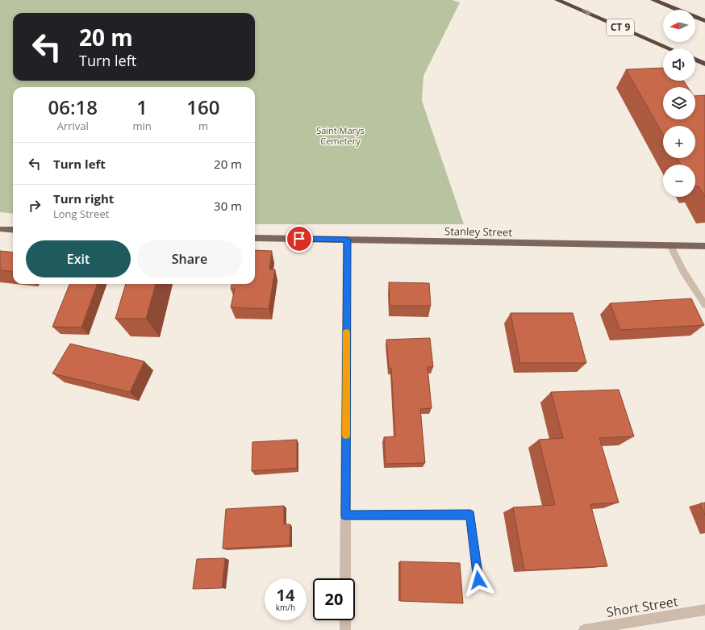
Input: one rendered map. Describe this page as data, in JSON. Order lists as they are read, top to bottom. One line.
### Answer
{"streets":{"highway":["CT 9"],"main road":["Stanley Street"],"street":["Short Street"]},"parks":["Saint Marys Cemetery"],"north":"left","page":{"map_buttons":["+","−"],"turn":["20 m","Turn left"],"eta":["06:18","Arrival","1","min","160","m"],"list":[{"name":"Turn left","value":"20 m"},{"name":"Turn right","note":"Long Street","value":"30 m"}],"buttons":["Exit","Share"],"speed":"14 km/h","limit":"20"}}
